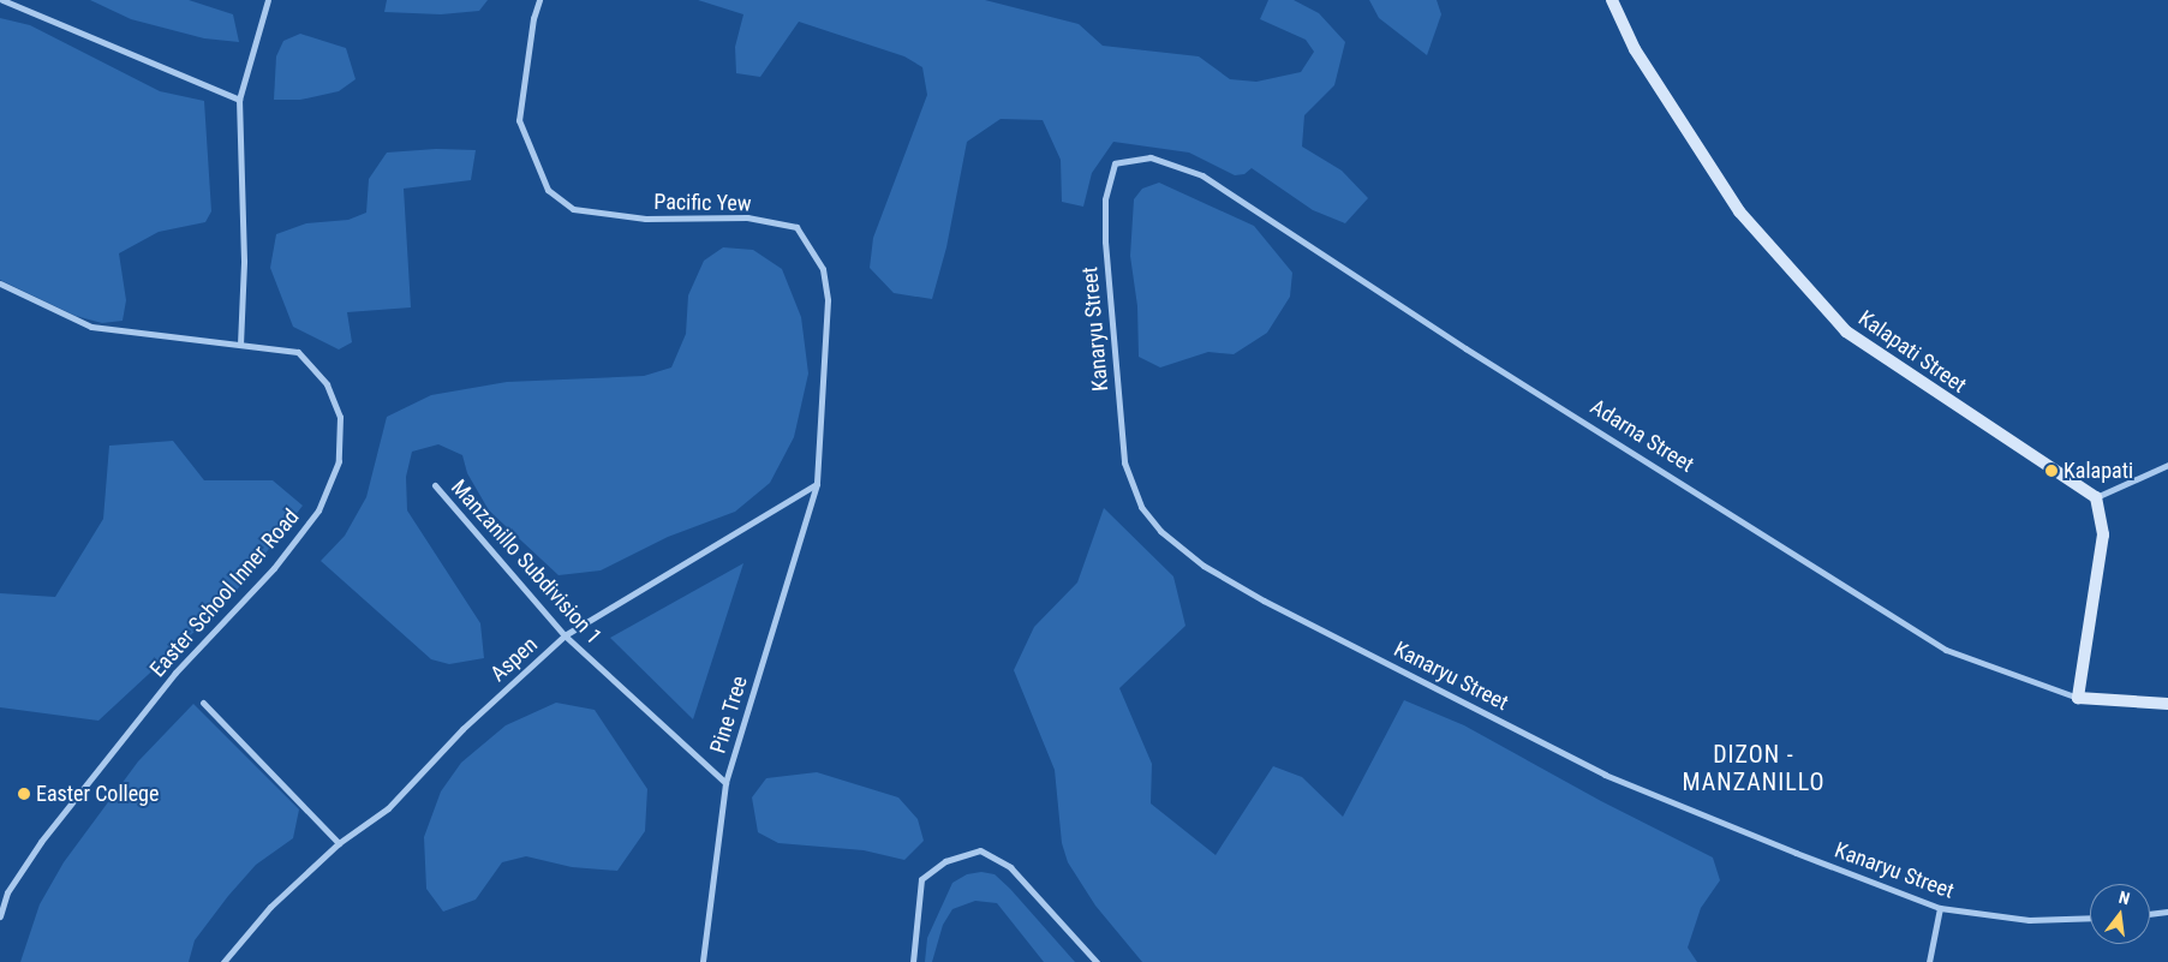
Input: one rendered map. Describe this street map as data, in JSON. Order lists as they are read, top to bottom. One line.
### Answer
{"streets":{"street":["Pacific Yew","Kanaryu Street","Kalapati Street","Adarna Street","Manzanillo Subdivision 1","Easter School Inner Road","Aspen","Pine Tree"]},"crossings":[["Pacific Yew","Aspen"],["Pacific Yew","Pine Tree"],["Kanaryu Street","Adarna Street"],["Manzanillo Subdivision 1","Aspen"],["Manzanillo Subdivision 1","Pine Tree"],["Aspen","Pine Tree"]],"districts":["DIZON - MANZANILLO"],"places":["Kalapati","Easter College"],"north":"top"}
